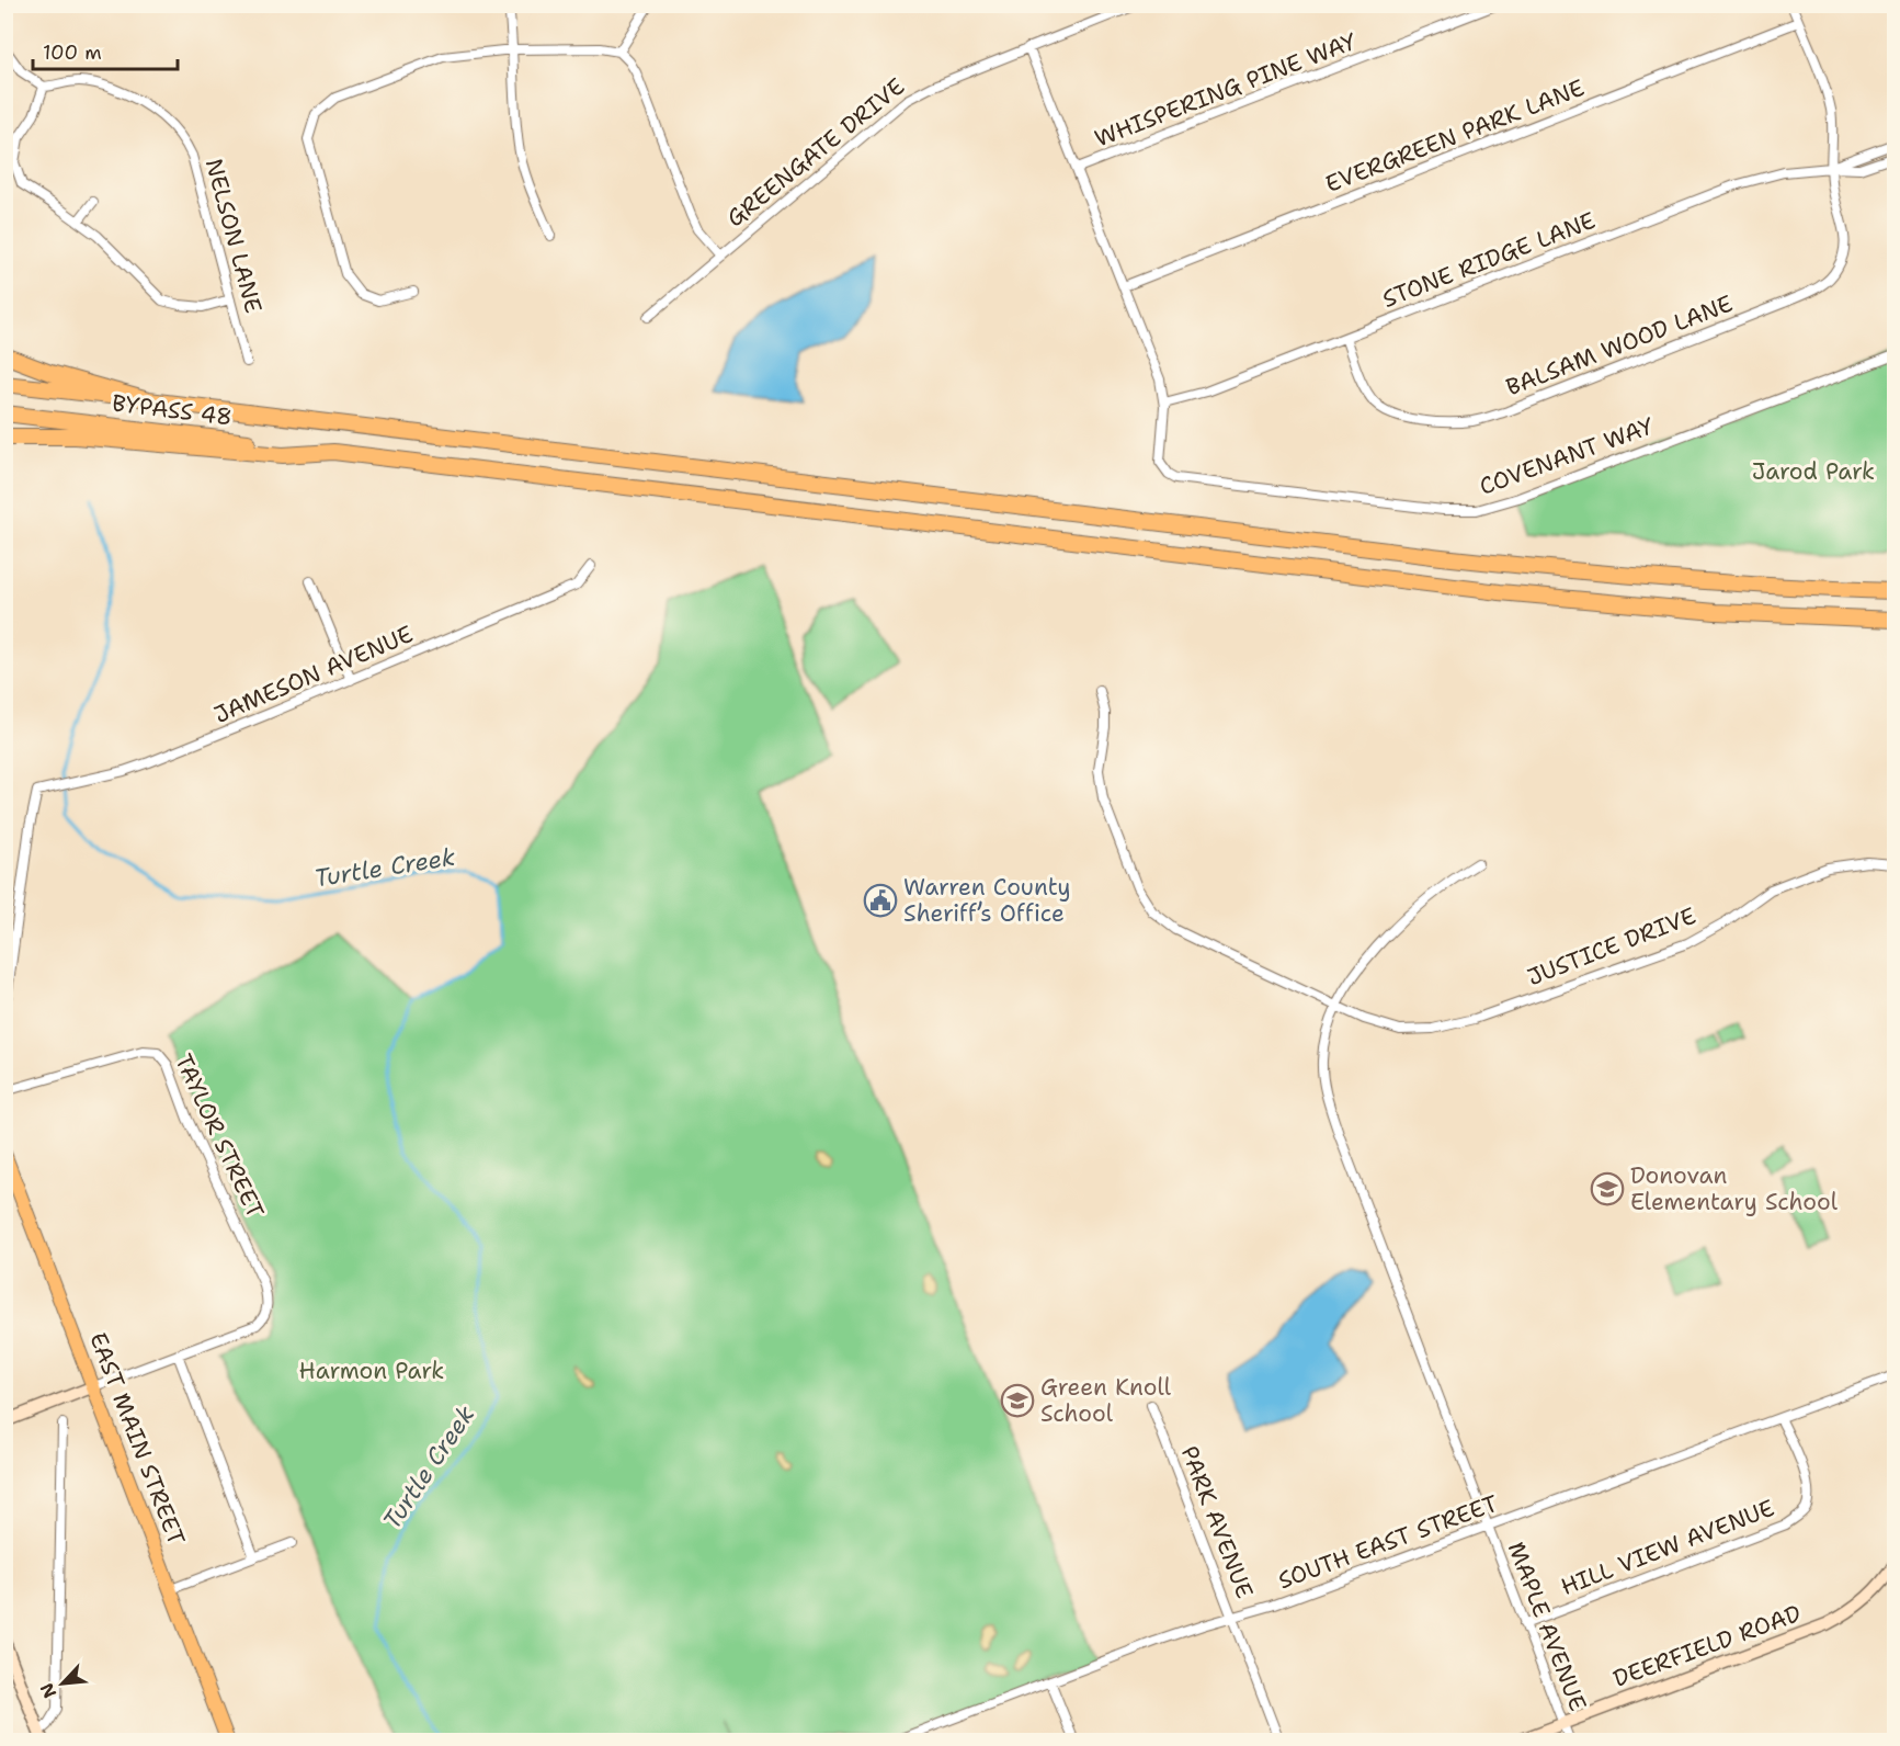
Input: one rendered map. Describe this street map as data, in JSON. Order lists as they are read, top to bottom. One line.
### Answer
{"streets":{"highway":["BYPASS 48"],"main road":["EAST MAIN STREET"],"street":["WHISPERING PINE WAY","EVERGREEN PARK LANE","GREENGATE DRIVE","NELSON LANE","STONE RIDGE LANE","BALSAM WOOD LANE","COVENANT WAY","JAMESON AVENUE","JUSTICE DRIVE","TAYLOR STREET","PARK AVENUE","SOUTH EAST STREET","HILL VIEW AVENUE","MAPLE AVENUE","DEERFIELD ROAD"]},"crossings":[["STONE RIDGE LANE","BALSAM WOOD LANE"],["STONE RIDGE LANE","COVENANT WAY"],["PARK AVENUE","SOUTH EAST STREET"],["SOUTH EAST STREET","HILL VIEW AVENUE"],["SOUTH EAST STREET","MAPLE AVENUE"],["HILL VIEW AVENUE","MAPLE AVENUE"],["MAPLE AVENUE","DEERFIELD ROAD"]],"water":["Turtle Creek"],"parks":["Jarod Park","Harmon Park"],"places":{"public building":["Warren County Sheriff’s Office"],"school or university":["Donovan Elementary School","Green Knoll School"]},"scale_bar":"100 m","north":"bottom left"}
